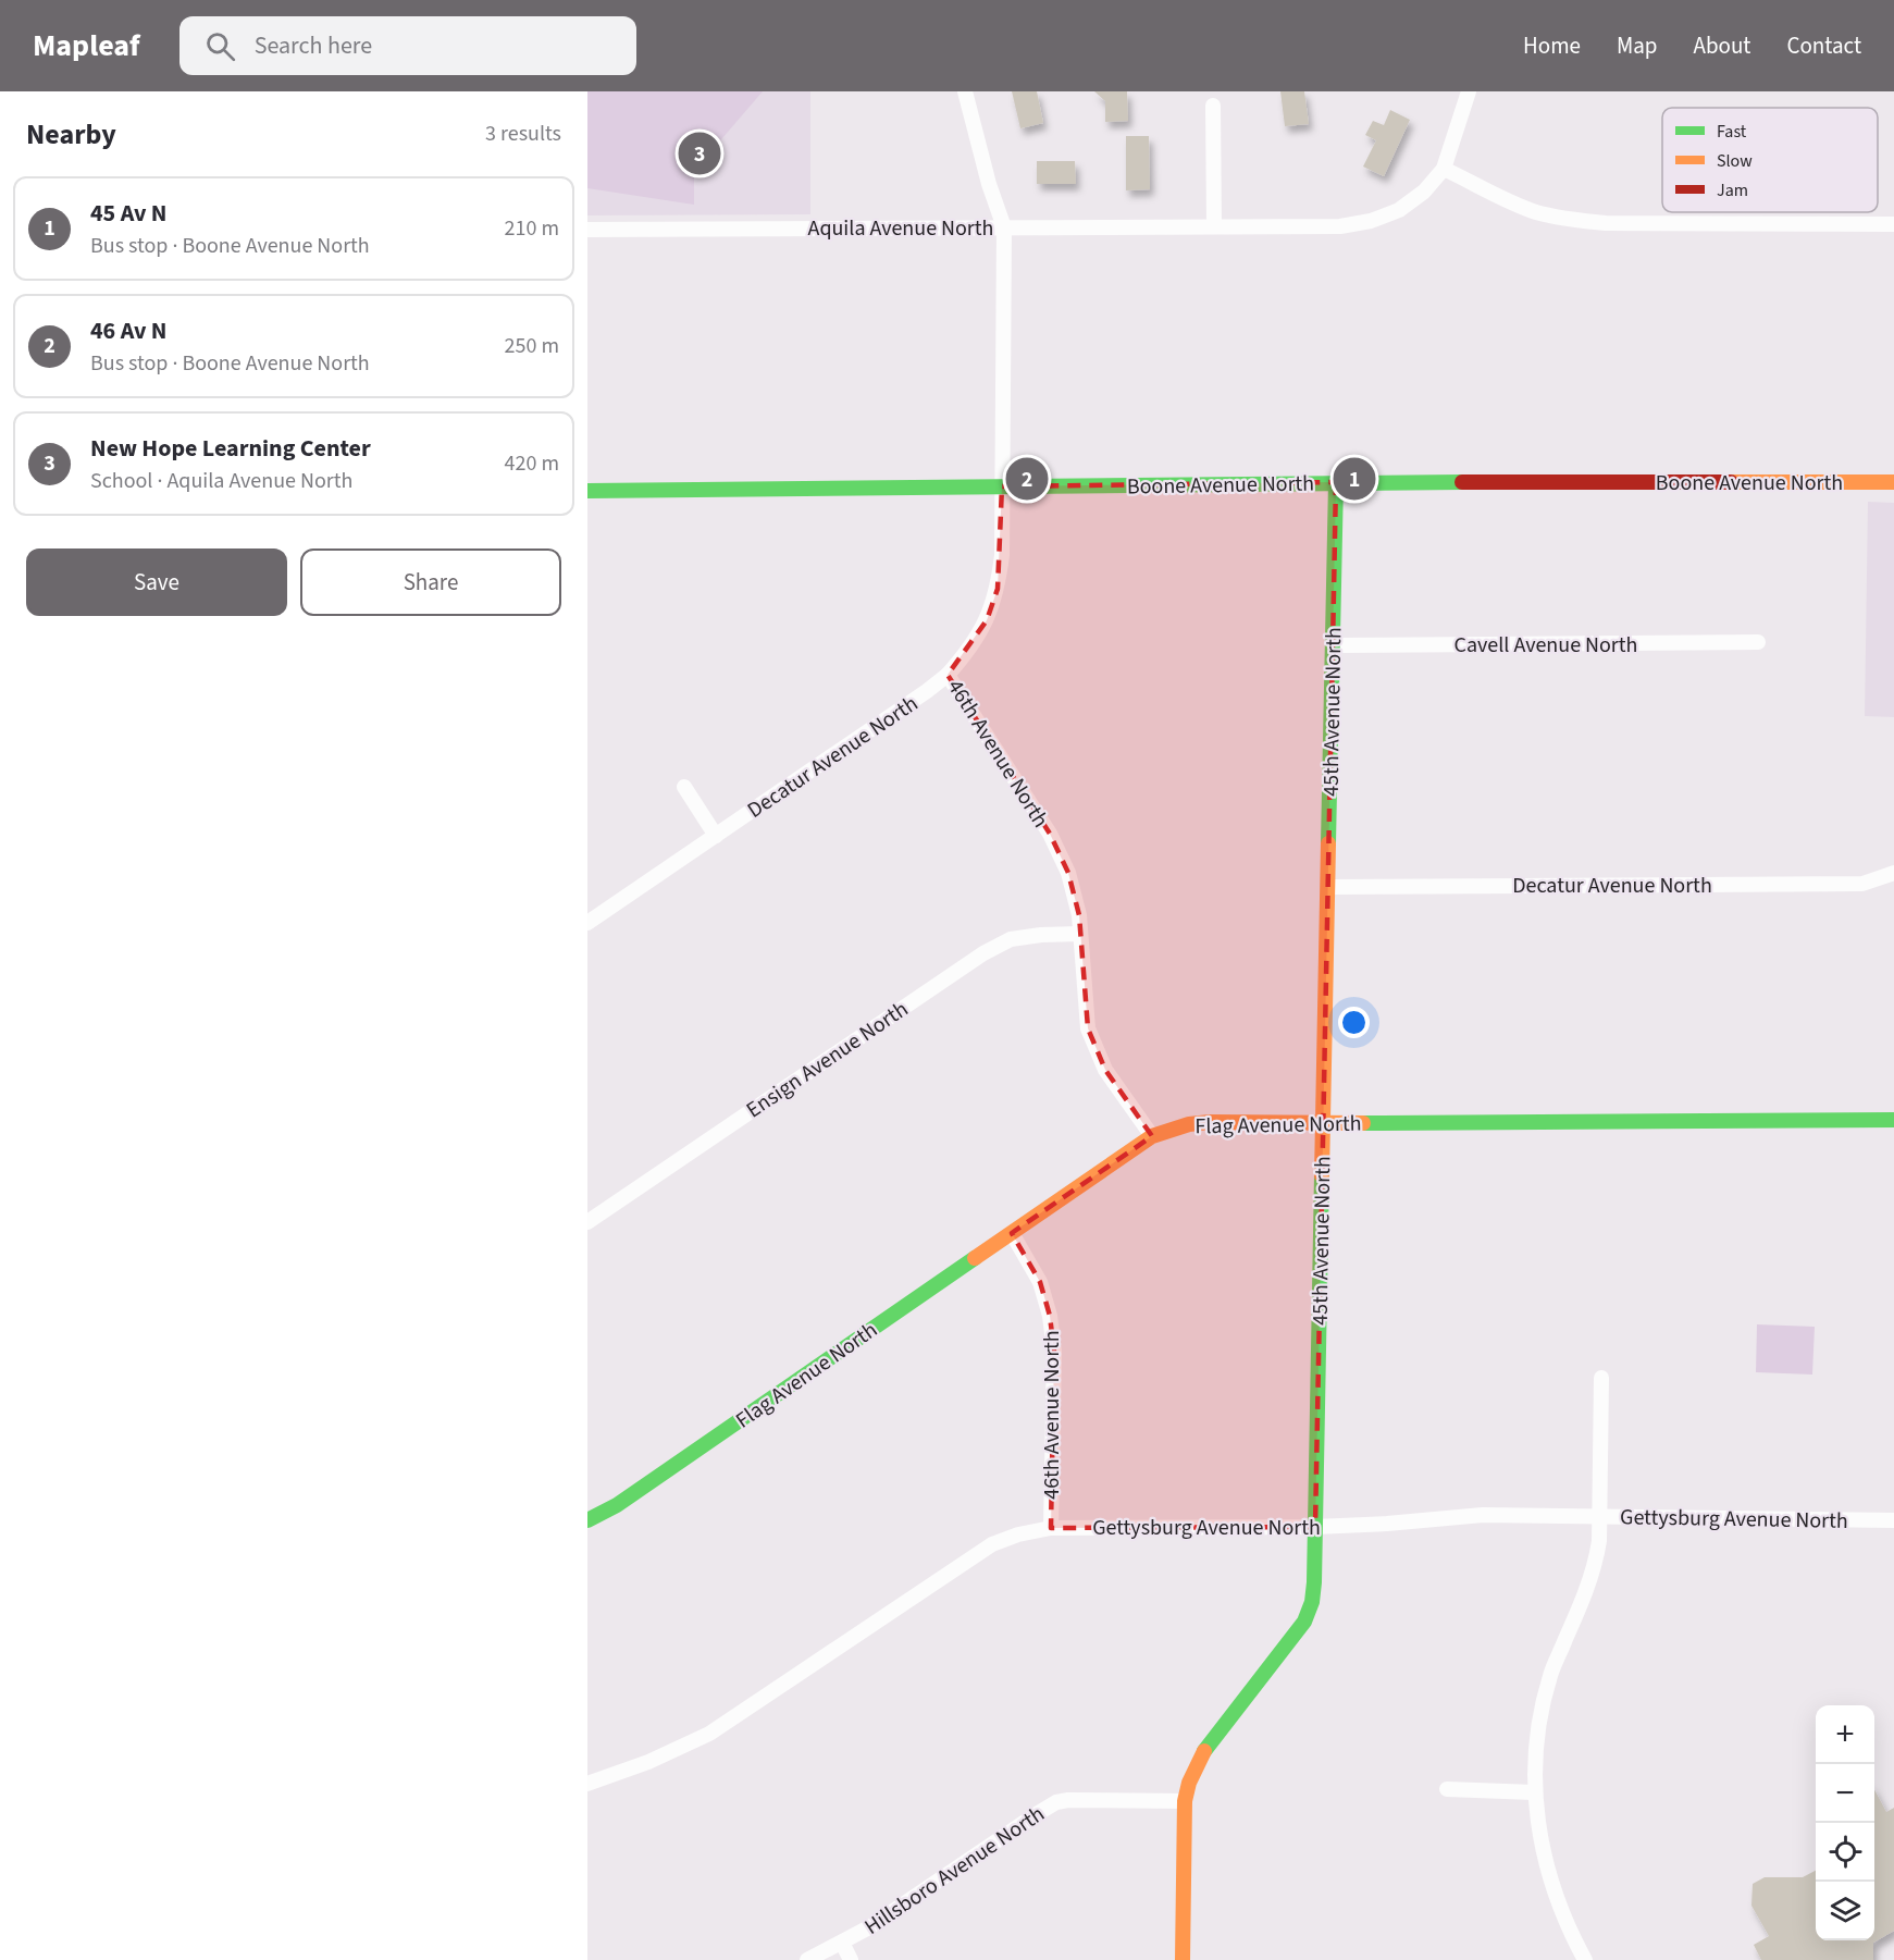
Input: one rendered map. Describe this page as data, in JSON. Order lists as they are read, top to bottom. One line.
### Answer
{"streets":{"street":["Aquila Avenue North","Boone Avenue North","Cavell Avenue North","45th Avenue North","46th Avenue North","Decatur Avenue North","Ensign Avenue North","Flag Avenue North","Gettysburg Avenue North","Hillsboro Avenue North"]},"crossings":[["Aquila Avenue North","46th Avenue North"],["Boone Avenue North","45th Avenue North"],["Boone Avenue North","46th Avenue North"],["Cavell Avenue North","45th Avenue North"],["45th Avenue North","Decatur Avenue North"],["45th Avenue North","Flag Avenue North"],["45th Avenue North","Gettysburg Avenue North"],["45th Avenue North","Hillsboro Avenue North"],["46th Avenue North","Decatur Avenue North"],["46th Avenue North","Ensign Avenue North"],["46th Avenue North","Flag Avenue North"],["46th Avenue North","Gettysburg Avenue North"]],"legend":["Fast","Slow","Jam"],"page":{"header":"Mapleaf","search":"Search here","nav":["Home","Map","About","Contact"],"heading":["Nearby","3 results"],"pins":["3","1","2"],"list":[{"mark":"1","name":"45 Av N","note":"Bus stop · Boone Avenue North","value":"210 m"},{"mark":"2","name":"46 Av N","note":"Bus stop · Boone Avenue North","value":"250 m"},{"mark":"3","name":"New Hope Learning Center","note":"School · Aquila Avenue North","value":"420 m"}],"buttons":["Save","Share"],"map_buttons":["+","−"]}}
